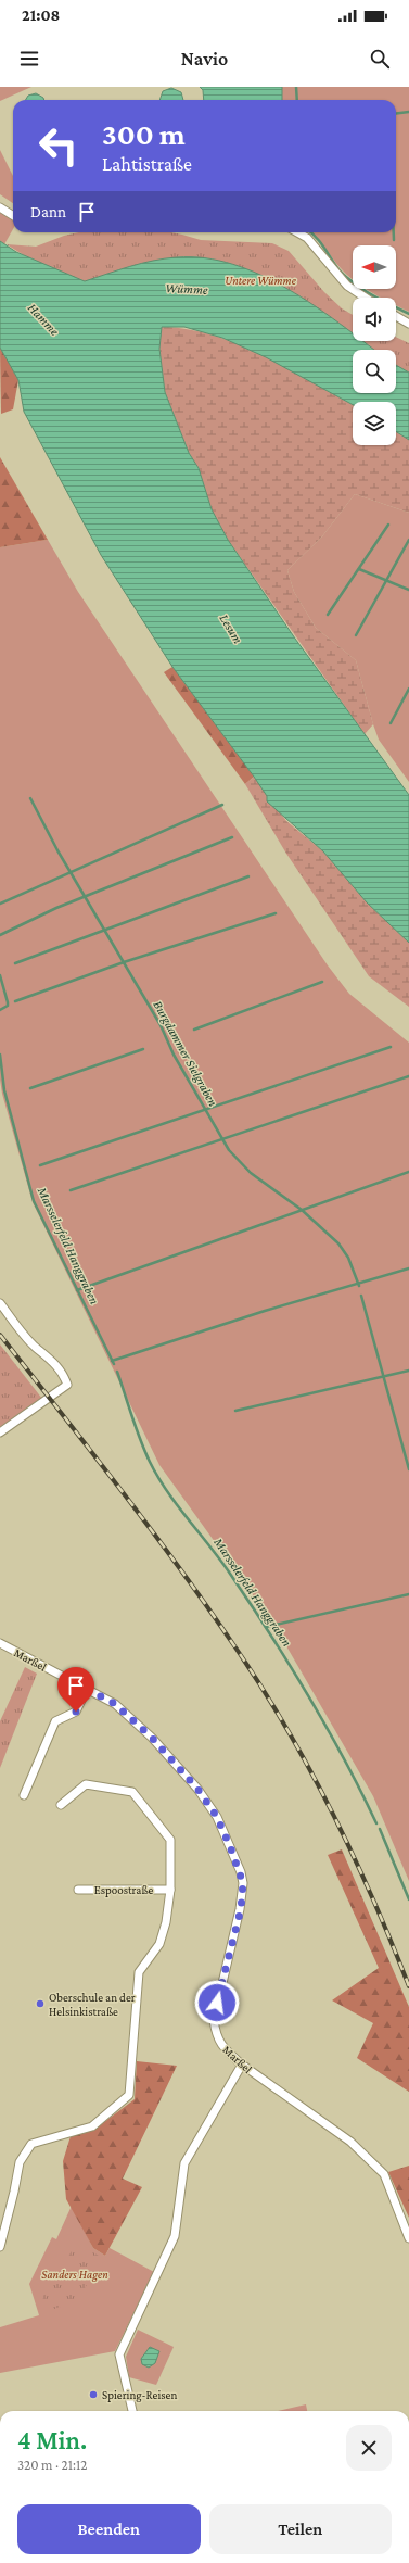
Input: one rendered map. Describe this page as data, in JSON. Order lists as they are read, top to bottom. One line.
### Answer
{"streets":{"street":["Marßel","Espoostraße"]},"water":["Wümme","Hamme","Lesum","Burgdammer Sielgraben","Marsselerfeld Hanggraben"],"parks":["Untere Wümme","Sanders Hagen"],"places":["Oberschule an der Helsinkistraße","Spiering-Reisen"],"north":"left","page":{"status":"21:08","header":"Navio","turn":["300 m","Lahtistraße"],"then":"Dann","heading":["4 Min.","320 m · 21:12"],"buttons":["Beenden","Teilen"]}}
